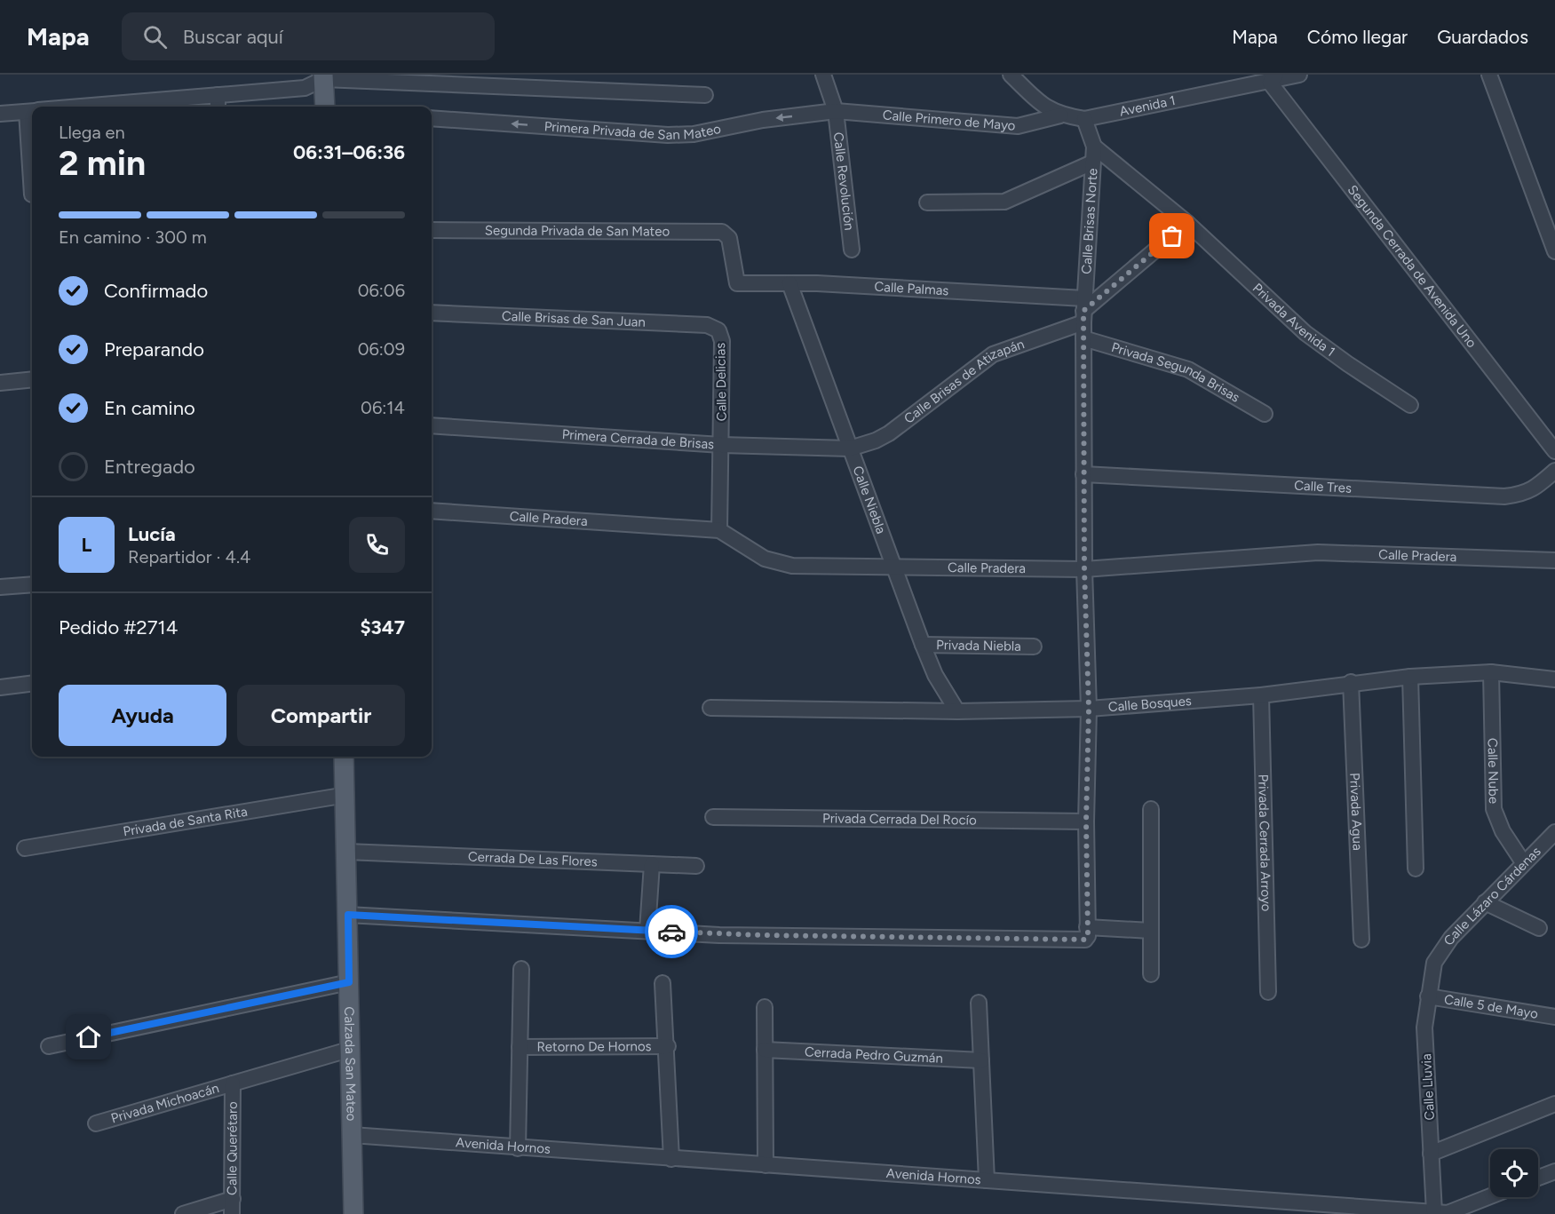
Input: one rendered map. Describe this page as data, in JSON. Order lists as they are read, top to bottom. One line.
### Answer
{"streets":{"main road":["Calzada San Mateo"],"street":["Avenida 1","Calle Primero de Mayo","Primera Privada de San Mateo","Calle Revolución","Calle Brisas Norte","Segunda Privada de San Mateo","Segunda Cerrada de Avenida Uno","Calle Palmas","Calle Brisas de San Juan","Privada Avenida 1","Privada Segunda Brisas","Calle Delicias","Calle Brisas de Atizapán","Primera Cerrada de Brisas","Calle Tres","Calle Niebla","Calle Pradera","Privada Niebla","Calle Bosques","Calle Nube","Privada Agua","Privada Cerrada Del Rocío","Privada de Santa Rita","Privada Cerrada Arroyo","Cerrada De Las Flores","Calle Lázaro Cárdenas","Calle 5 de Mayo","Retorno De Hornos","Cerrada Pedro Guzmán","Calle Lluvia","Privada Michoacán","Avenida Hornos","Calle Querétaro"]},"crossings":[["Avenida 1","Calle Primero de Mayo"],["Avenida 1","Calle Brisas Norte"],["Avenida 1","Segunda Cerrada de Avenida Uno"],["Calle Primero de Mayo","Primera Privada de San Mateo"],["Calle Primero de Mayo","Calle Revolución"],["Primera Privada de San Mateo","Calle Revolución"],["Calle Brisas Norte","Calle Palmas"],["Calle Brisas Norte","Privada Avenida 1"],["Calle Brisas Norte","Privada Segunda Brisas"],["Calle Brisas Norte","Calle Brisas de Atizapán"],["Calle Brisas Norte","Calle Tres"],["Calle Brisas Norte","Calle Pradera"],["Calle Brisas Norte","Calle Bosques"],["Calle Brisas Norte","Privada Cerrada Del Rocío"],["Segunda Privada de San Mateo","Calle Palmas"],["Calle Palmas","Calle Brisas de Atizapán"],["Calle Palmas","Calle Niebla"],["Calle Brisas de San Juan","Calle Delicias"],["Calle Delicias","Primera Cerrada de Brisas"],["Calle Delicias","Calle Pradera"],["Calle Brisas de Atizapán","Primera Cerrada de Brisas"],["Calle Brisas de Atizapán","Calle Niebla"],["Primera Cerrada de Brisas","Calle Niebla"],["Calle Niebla","Calle Pradera"],["Calle Niebla","Privada Niebla"],["Calle Niebla","Calle Bosques"],["Calle Bosques","Calle Nube"],["Calle Bosques","Privada Agua"],["Calle Bosques","Privada Cerrada Arroyo"],["Calle Nube","Calle Lázaro Cárdenas"],["Privada de Santa Rita","Calzada San Mateo"],["Cerrada De Las Flores","Calzada San Mateo"],["Calle Lázaro Cárdenas","Calle Lluvia"],["Calle 5 de Mayo","Calle Lluvia"],["Calzada San Mateo","Privada Michoacán"],["Calzada San Mateo","Avenida Hornos"],["Calle Lluvia","Avenida Hornos"],["Privada Michoacán","Calle Querétaro"]],"page":{"header":"Mapa","search":"Buscar aquí","nav":["Mapa","Cómo llegar","Guardados"],"heading":["2 min","Llega en","06:31–06:36"],"panel":["Lucía","Repartidor · 4.4","Pedido #2714","$347"],"bar":"En camino · 300 m","list":[["Confirmado","06:06"],["Preparando","06:09"],["En camino","06:14"],"Entregado"],"round":"L","buttons":["Ayuda","Compartir"]}}
